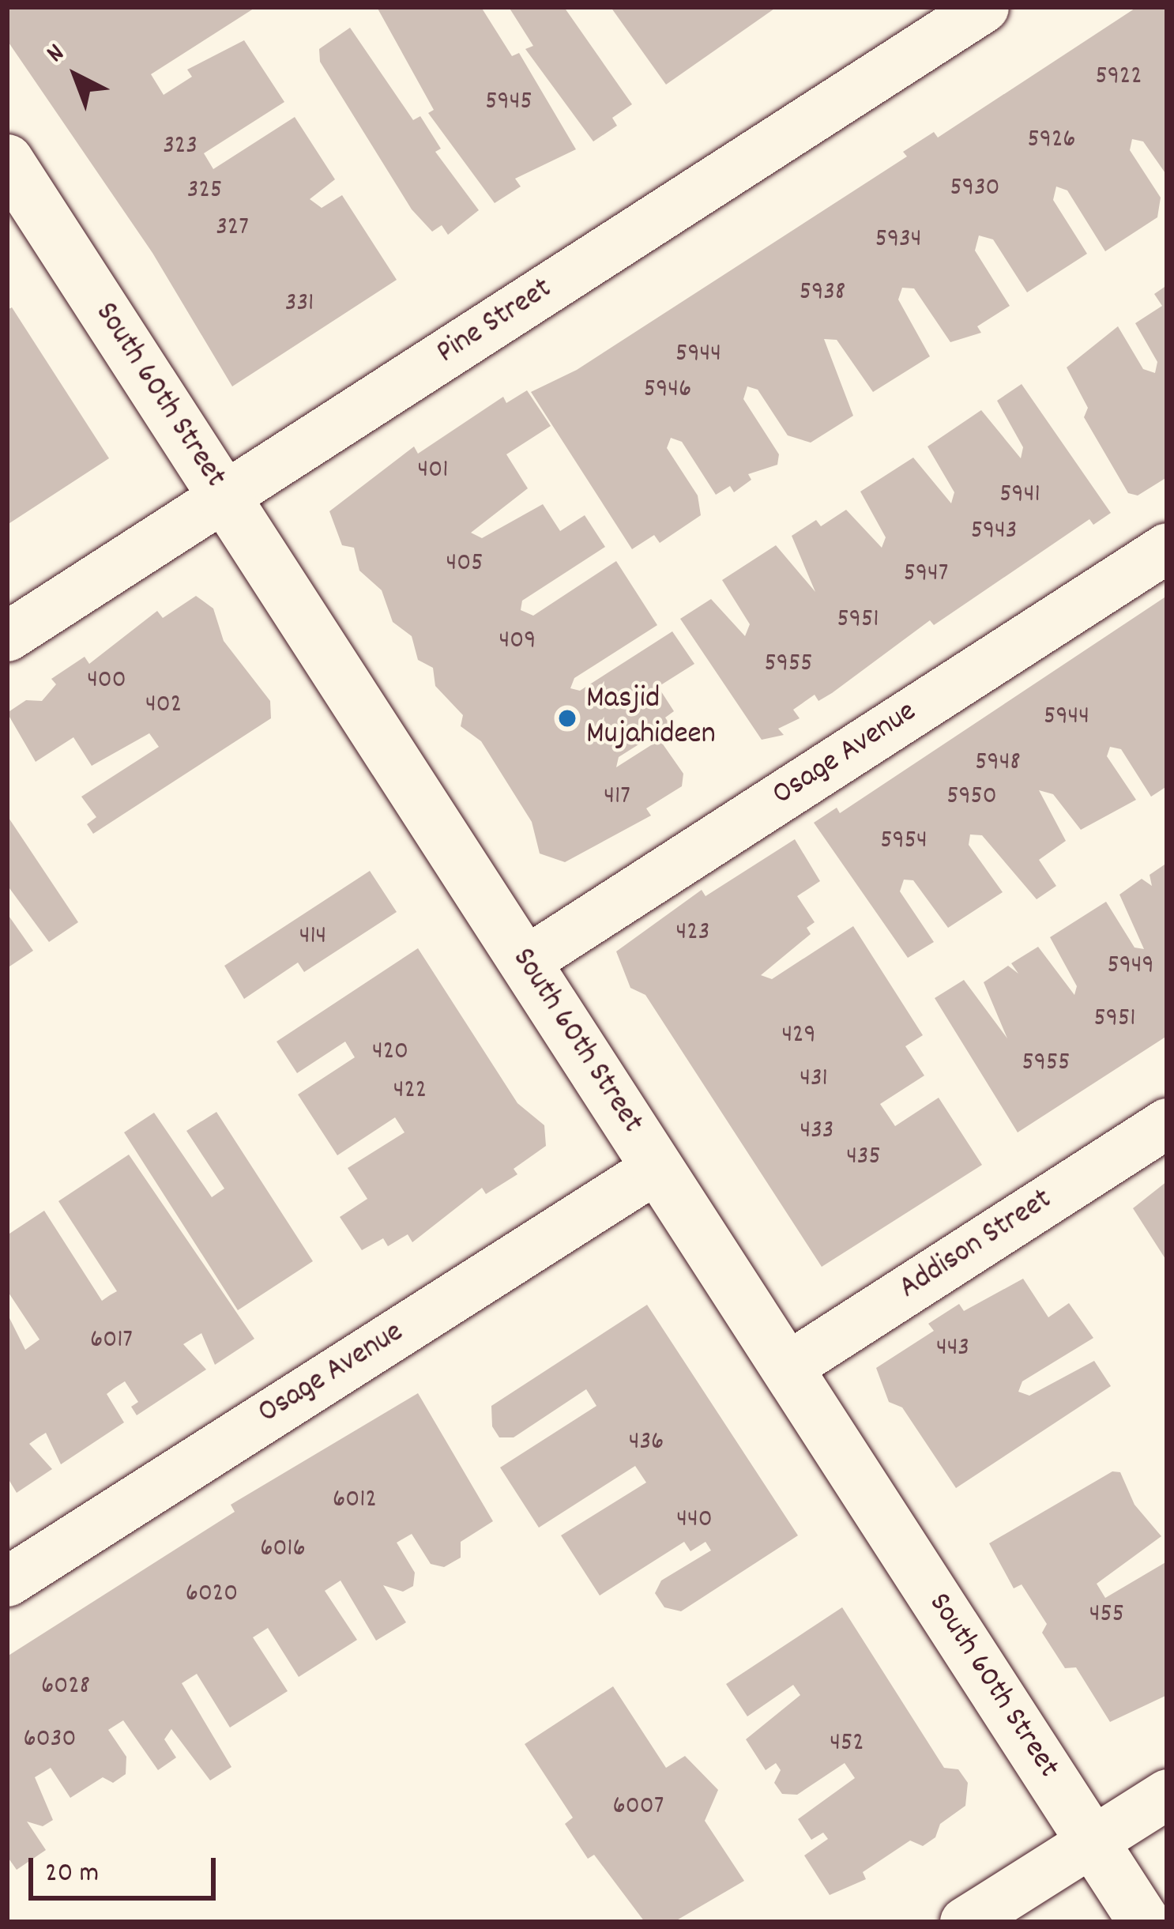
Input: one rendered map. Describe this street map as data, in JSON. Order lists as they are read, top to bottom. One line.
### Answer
{"streets":{"street":["Pine Street","South 60th Street","Osage Avenue","Addison Street"]},"crossings":[["Pine Street","South 60th Street"],["South 60th Street","Osage Avenue"],["South 60th Street","Addison Street"]],"places":["Masjid Mujahideen"],"house_numbers":["5922","5945","5926","323","5930","325","327","5934","5938","331","5944","5946","401","5941","5943","405","5947","5951","409","5955","400","402","5944","5948","417","5950","5954","423","414","5949","5951","429","420","5955","431","422","433","435","6017","443","436","6012","440","6016","6020","455","6028","6030","452","6007"],"scale_bar":"20 m","north":"top left"}
